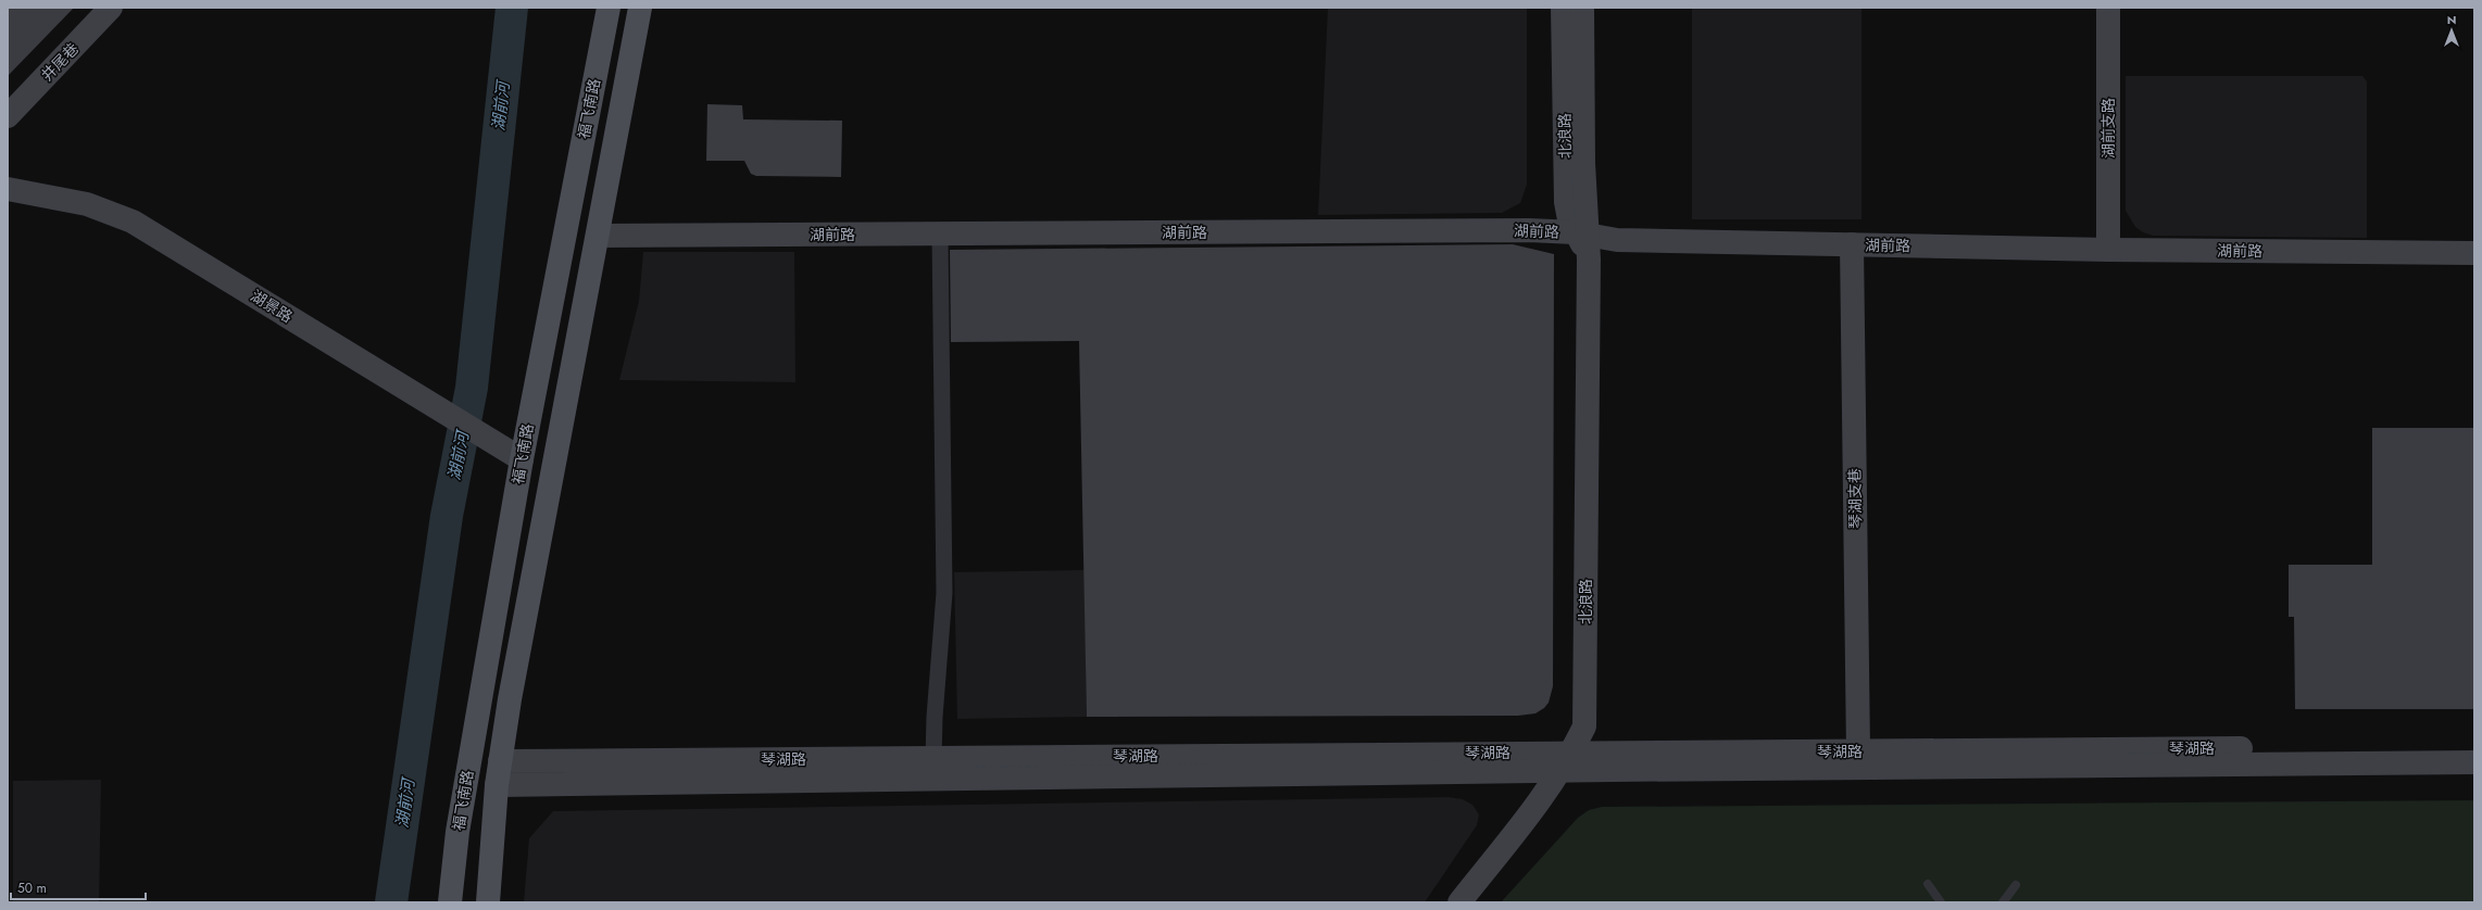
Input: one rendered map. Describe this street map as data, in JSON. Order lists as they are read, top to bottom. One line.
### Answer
{"streets":{"main road":["井尾巷","福飞南路","湖前支路","北浪路","湖前路","湖景路","琴湖支巷","琴湖路"]},"crossings":[["福飞南路","湖前路"],["福飞南路","湖景路"],["福飞南路","琴湖路"],["湖前支路","湖前路"],["北浪路","湖前路"],["北浪路","琴湖路"],["湖前路","琴湖支巷"],["琴湖支巷","琴湖路"]],"water":["湖前河"],"scale_bar":"50 m","north":"top"}
